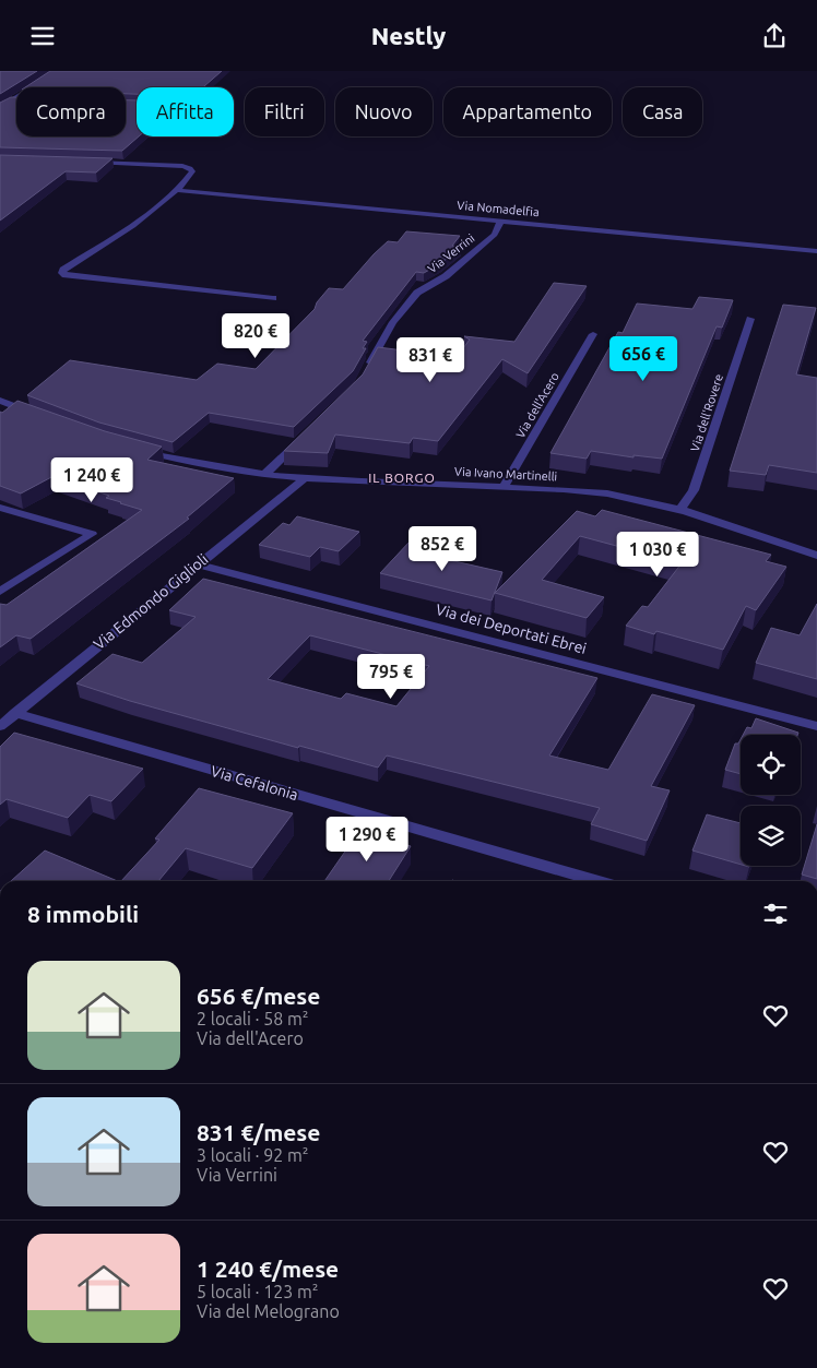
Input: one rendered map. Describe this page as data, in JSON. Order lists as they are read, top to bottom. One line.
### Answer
{"streets":{"street":["Via Nomadelfia","Via Verrini","Via dell'Acero","Via dell'Rovere","Via Ivano Martinelli","Via Edmondo Giglioli","Via dei Deportati Ebrei","Via Cefalonia"]},"crossings":[["Via Nomadelfia","Via Verrini"],["Via dell'Acero","Via Ivano Martinelli"],["Via dell'Rovere","Via Ivano Martinelli"],["Via Ivano Martinelli","Via Edmondo Giglioli"],["Via Edmondo Giglioli","Via dei Deportati Ebrei"],["Via Edmondo Giglioli","Via Cefalonia"]],"districts":["IL BORGO"],"page":{"header":"Nestly","chip":["Compra","Affitta","Filtri","Nuovo","Appartamento","Casa"],"price":["820 €","656 €","831 €","1 240 €","852 €","1 030 €","795 €","1 290 €"],"heading":"8 immobili","list":[{"name":"656 €/mese","note":"2 locali · 58 m² · Via dell'Acero"},{"name":"831 €/mese","note":"3 locali · 92 m² · Via Verrini"},{"name":"1 240 €/mese","note":"5 locali · 123 m² · Via del Melograno"}]}}
